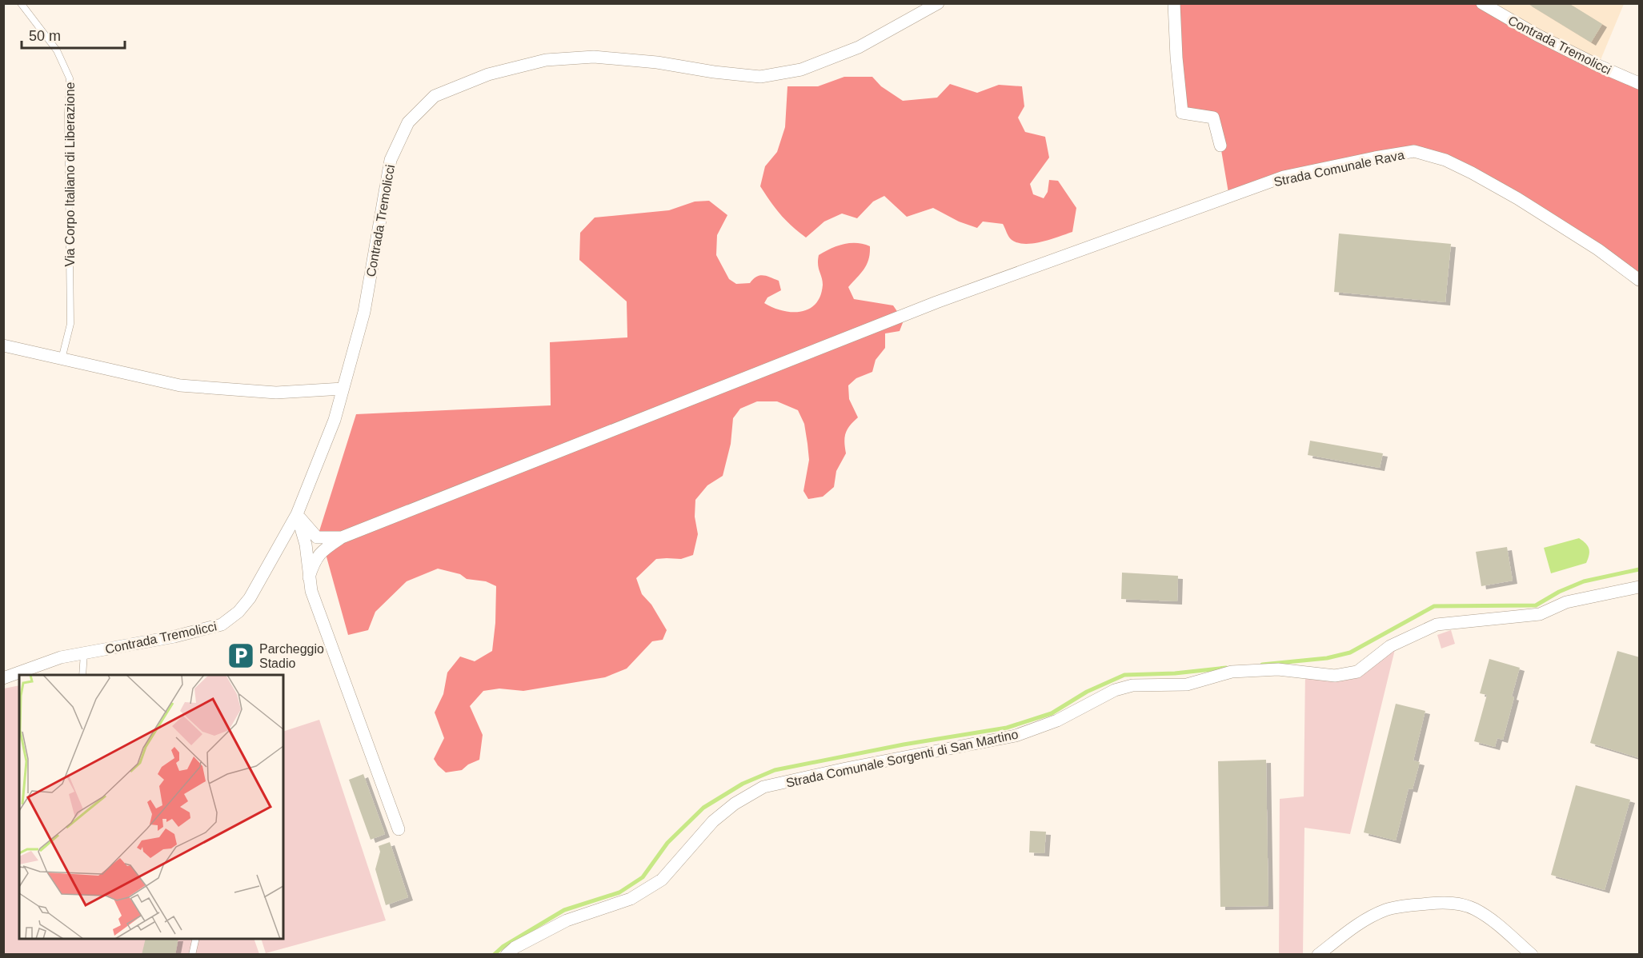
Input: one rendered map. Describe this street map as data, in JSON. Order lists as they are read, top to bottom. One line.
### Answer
{"streets":{"street":["Contrada Tremolicci","Strada Comunale Rava","Strada Comunale Sorgenti di San Martino"],"lane":["Via Corpo Italiano di Liberazione"]},"places":{"parking":["Parcheggio Stadio"]},"scale_bar":"50 m"}
